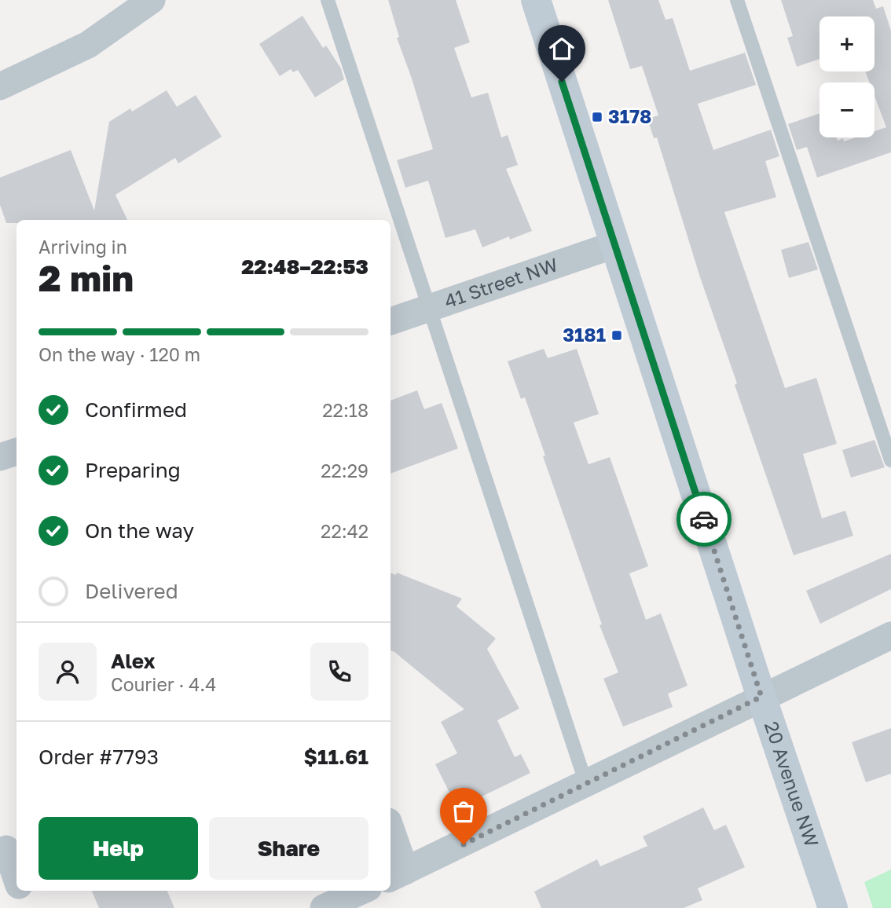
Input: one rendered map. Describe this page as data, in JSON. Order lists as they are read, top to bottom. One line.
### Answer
{"streets":{"street":["41 Street NW","20 Avenue NW"]},"crossings":[["41 Street NW","20 Avenue NW"]],"places":{"transit":["3178","3181"]},"page":{"map_buttons":["+","−"],"heading":["2 min","Arriving in","22:48–22:53"],"panel":["Alex","Courier · 4.4","Order #7793","$11.61"],"bar":"On the way · 120 m","list":[["Confirmed","22:18"],["Preparing","22:29"],["On the way","22:42"],"Delivered"],"buttons":["Help","Share"]}}
